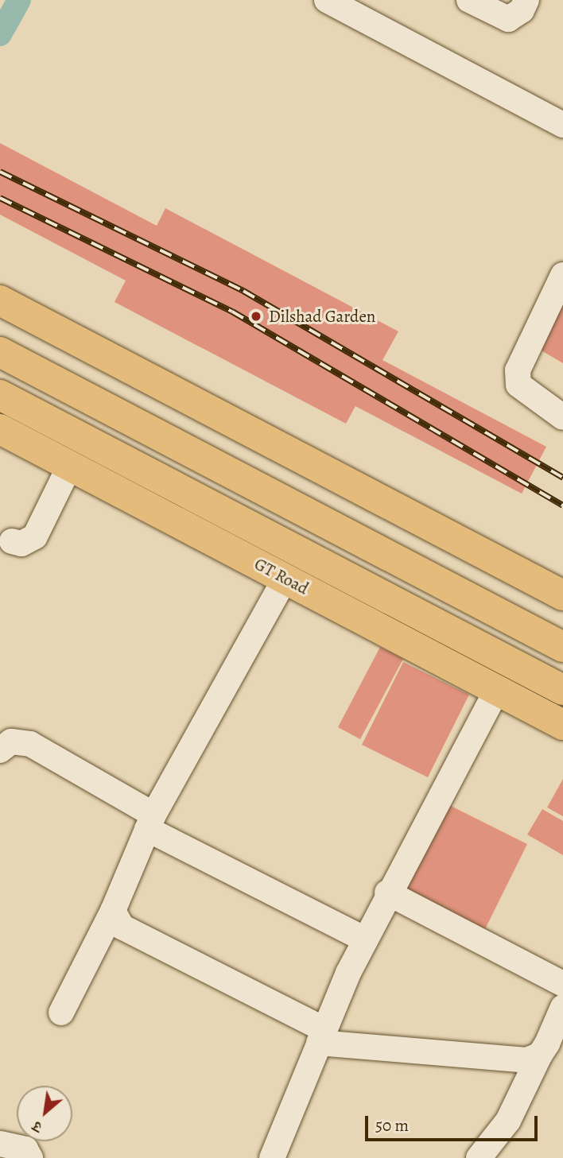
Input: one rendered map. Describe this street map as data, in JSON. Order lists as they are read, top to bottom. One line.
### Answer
{"streets":{"main road":["GT Road"]},"places":["Dilshad Garden"],"scale_bar":"50 m","north":"bottom left"}
